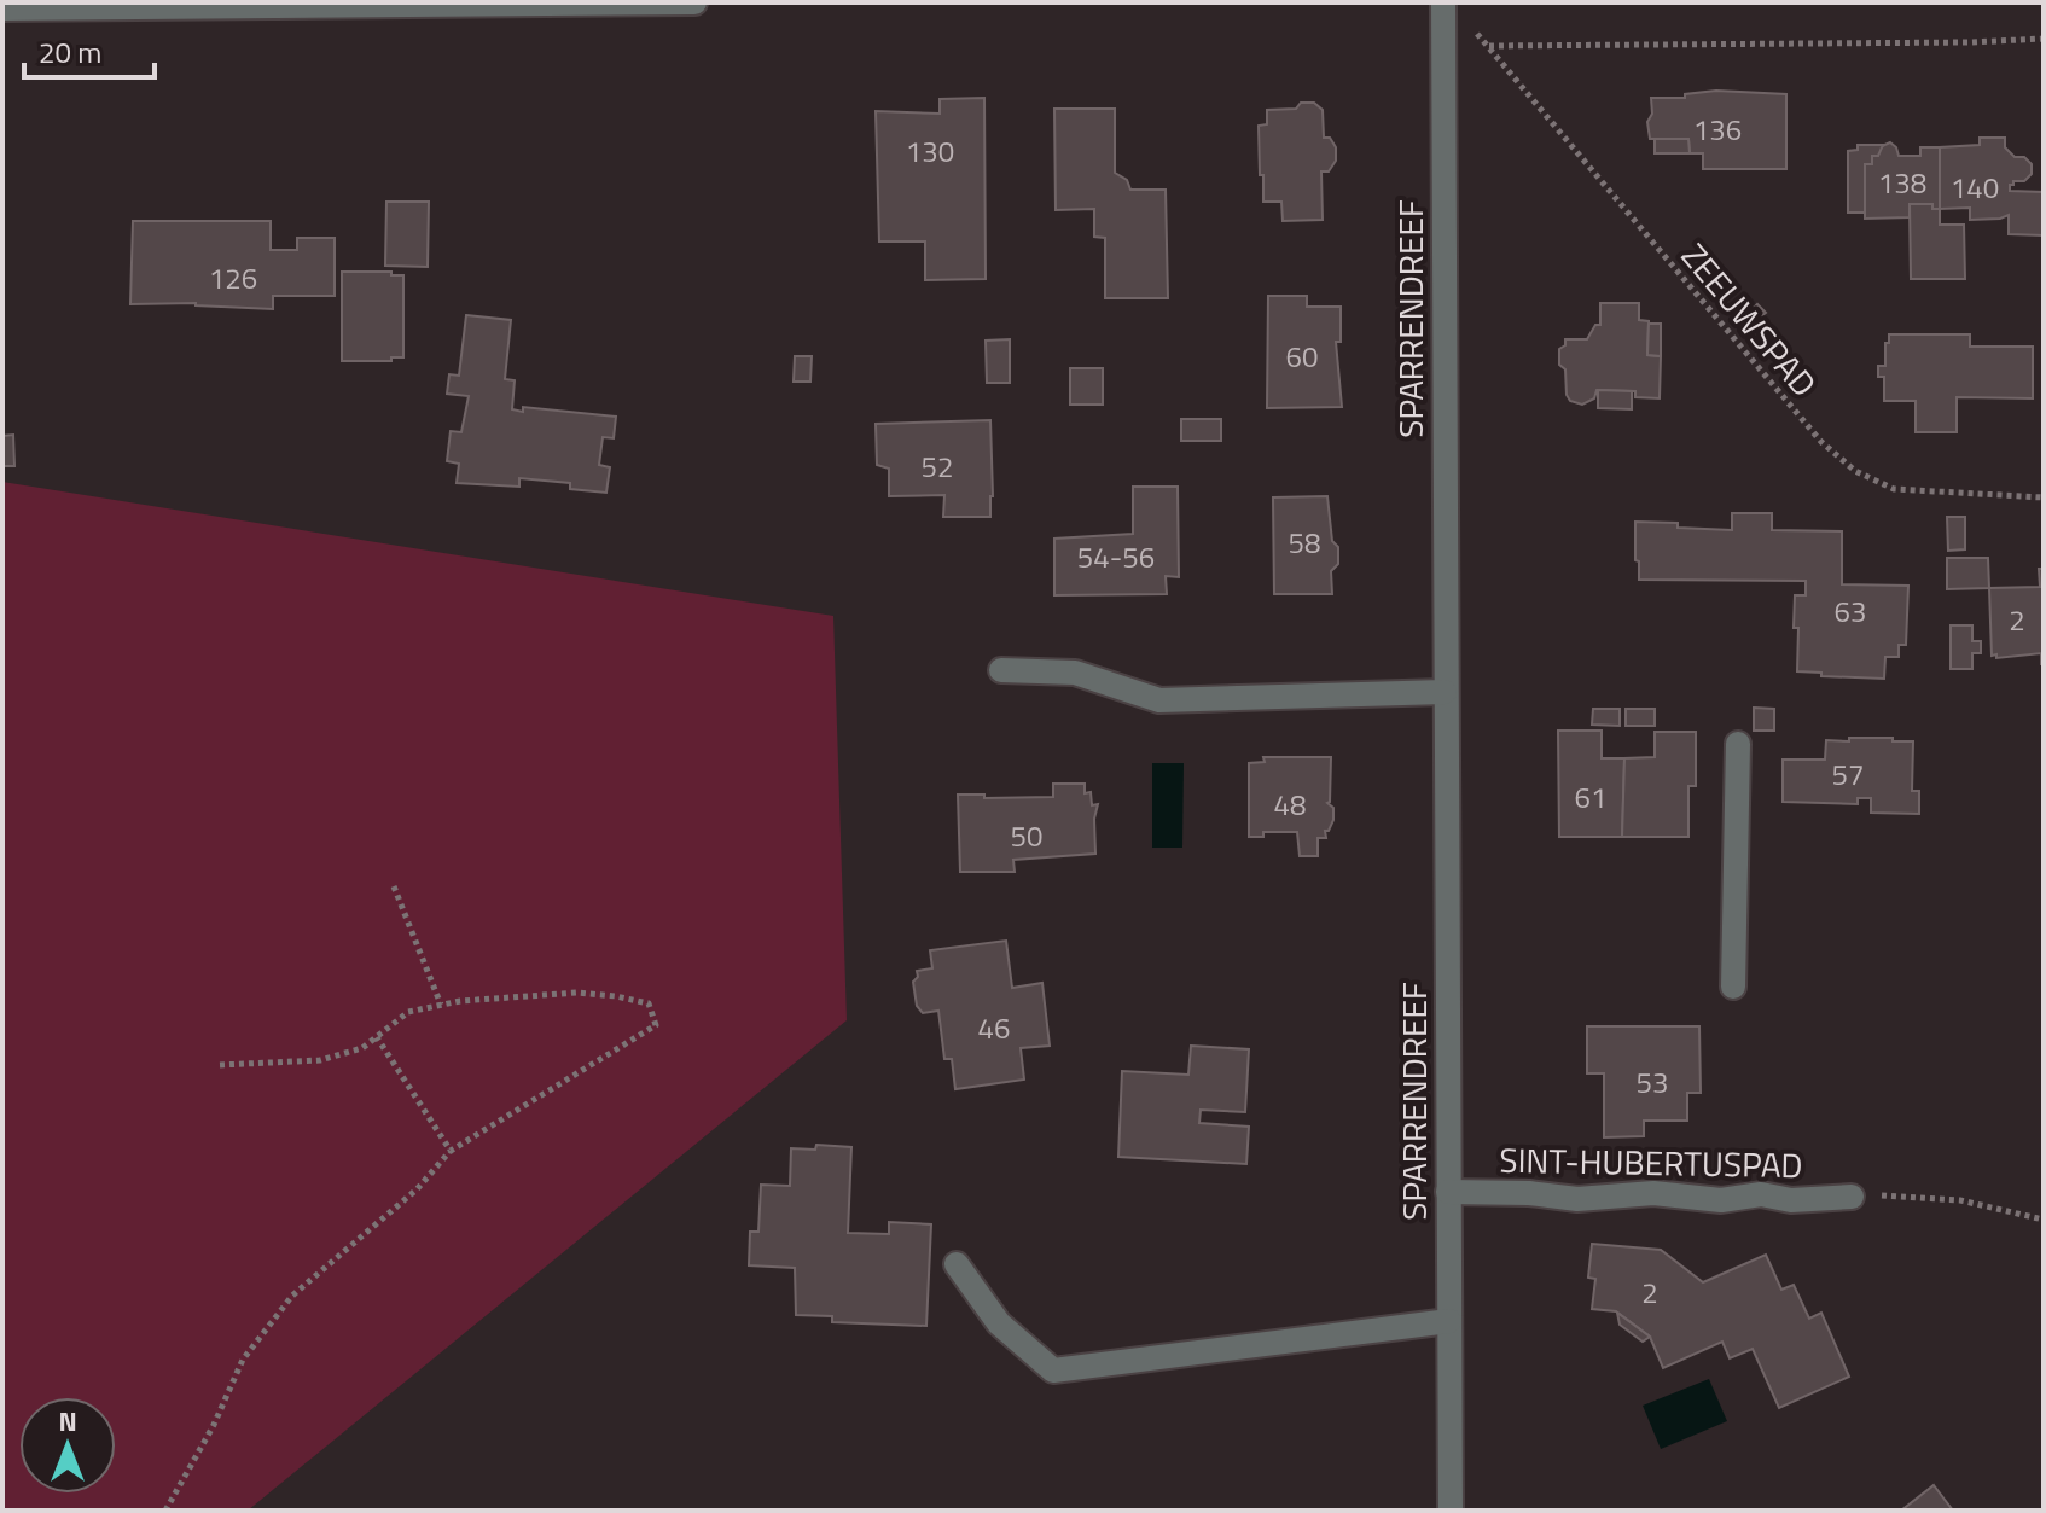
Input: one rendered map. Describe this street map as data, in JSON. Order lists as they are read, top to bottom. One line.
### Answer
{"streets":{"street":["SPARRENDREEF","SINT-HUBERTUSPAD"],"path":["ZEEUWSPAD"]},"crossings":[["SPARRENDREEF","SINT-HUBERTUSPAD"]],"house_numbers":["136","130","138","140","126","60","52","58","54-56","63","2","57","61","48","50","46","53","2"],"scale_bar":"20 m","north":"top"}
